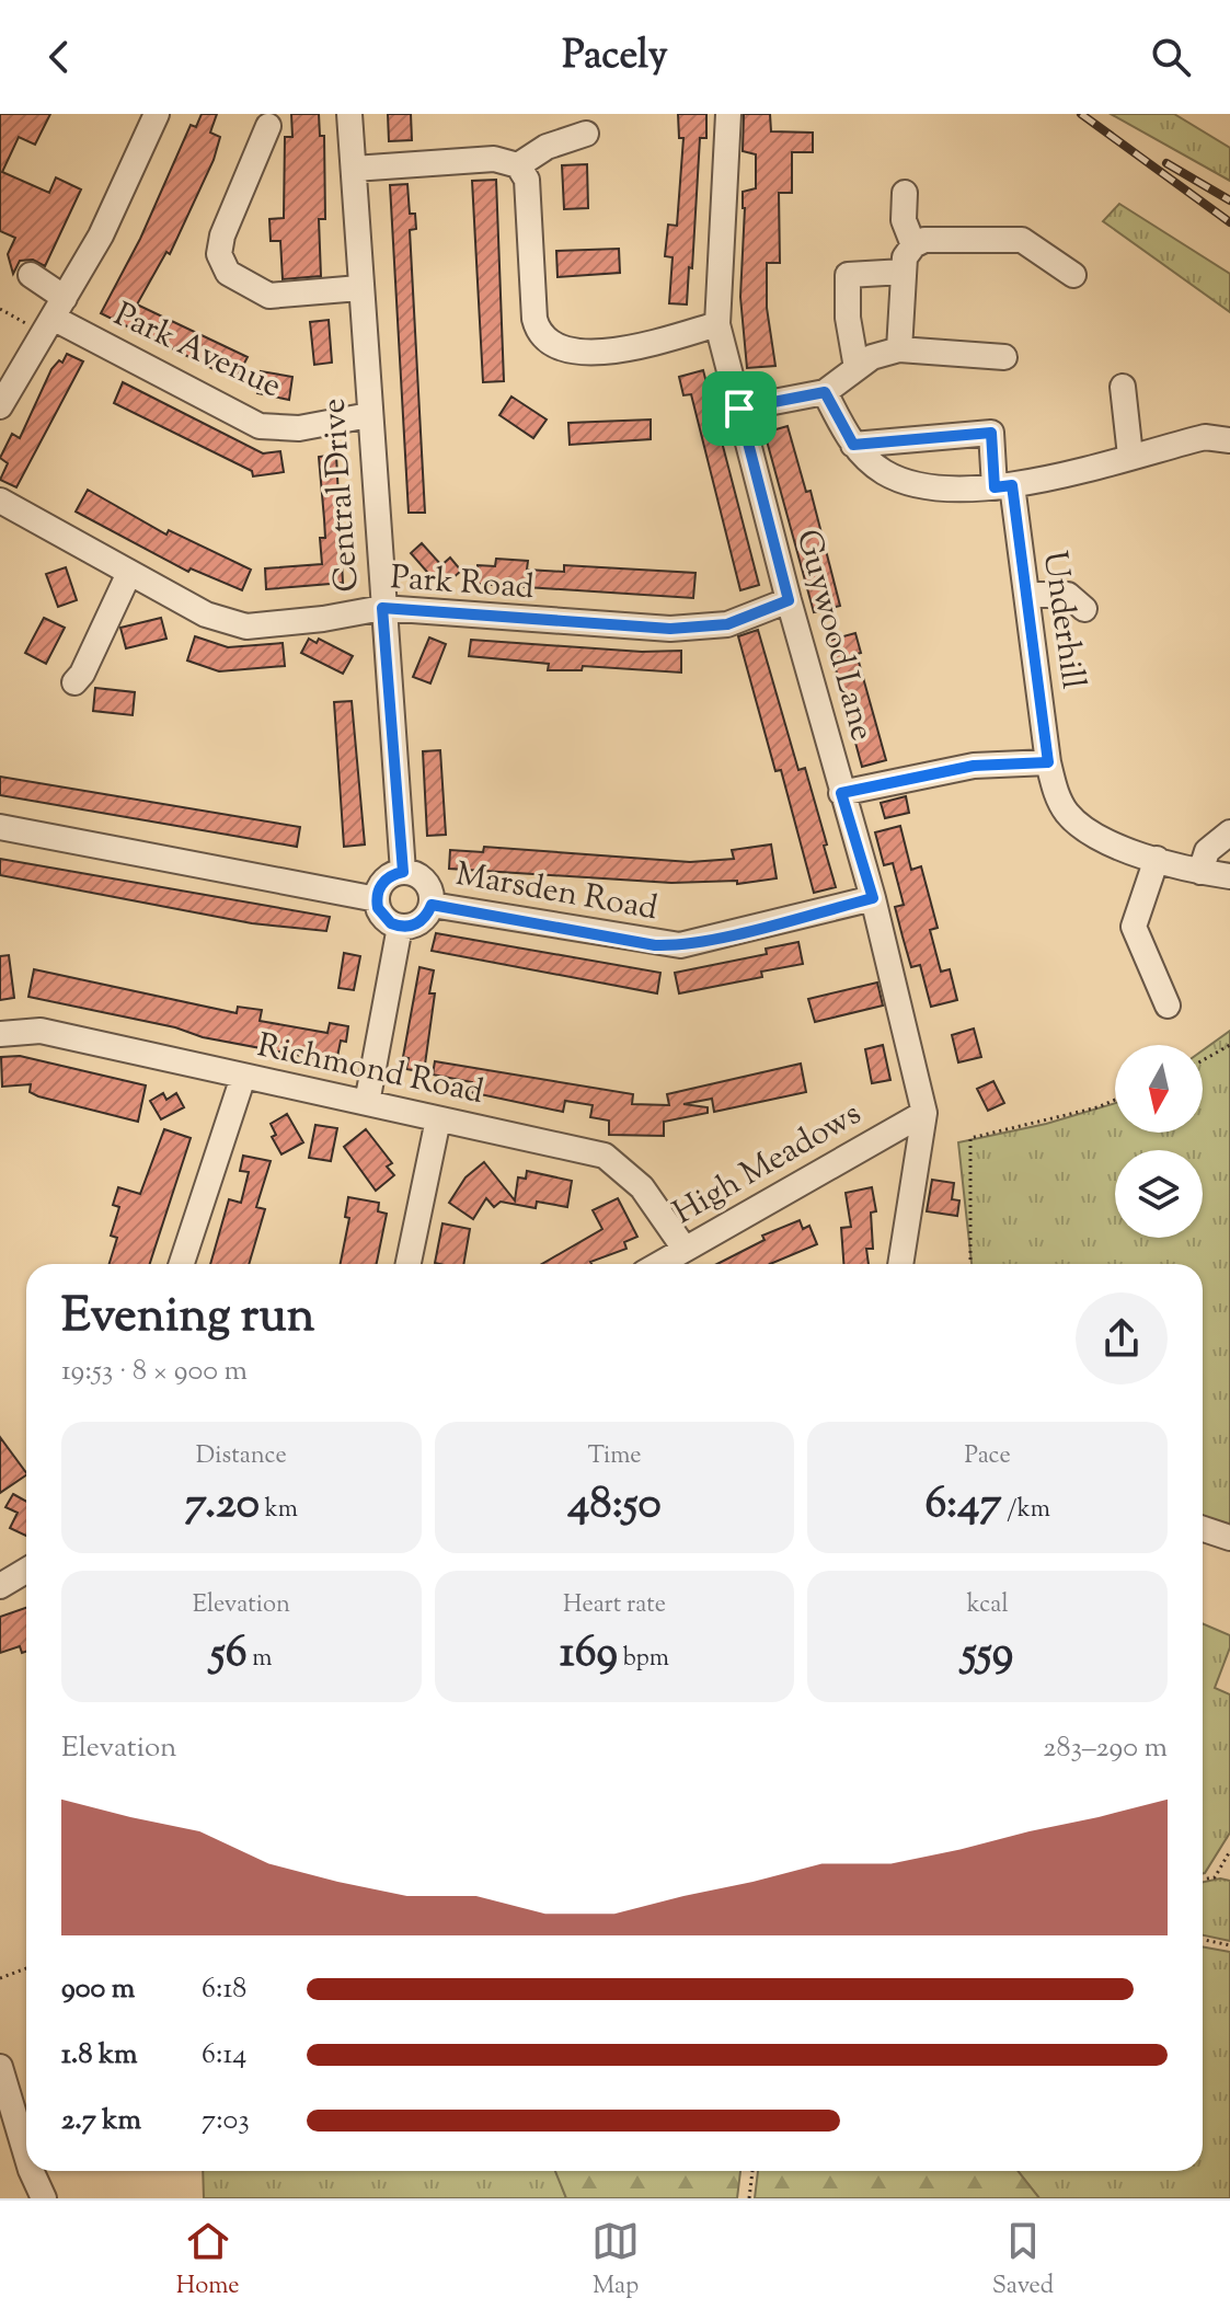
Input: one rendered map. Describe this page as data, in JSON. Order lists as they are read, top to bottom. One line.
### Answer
{"streets":{"street":["Park Avenue","Central Drive","Park Road","Underhill","Guywood Lane","Marsden Road","Richmond Road","High Meadows"]},"crossings":[["Park Avenue","Central Drive"],["Central Drive","Park Road"],["Central Drive","Marsden Road"],["Park Road","Guywood Lane"],["Guywood Lane","Marsden Road"],["Guywood Lane","High Meadows"],["Richmond Road","High Meadows"]],"north":"bottom","page":{"header":"Pacely","heading":["Evening run","19:53 · 8 × 900 m"],"stats":[["Distance","7.20 km"],["Time","48:50"],["Pace","6:47 /km"],["Elevation","56 m"],["Heart rate","169 bpm"],["kcal","559"]],"chart":["Elevation","283–290 m"],"list":[{"name":"900 m","note":"6:18"},{"name":"1.8 km","note":"6:14"},{"name":"2.7 km","note":"7:03"}],"tabs":["Home","Map","Saved"]}}
